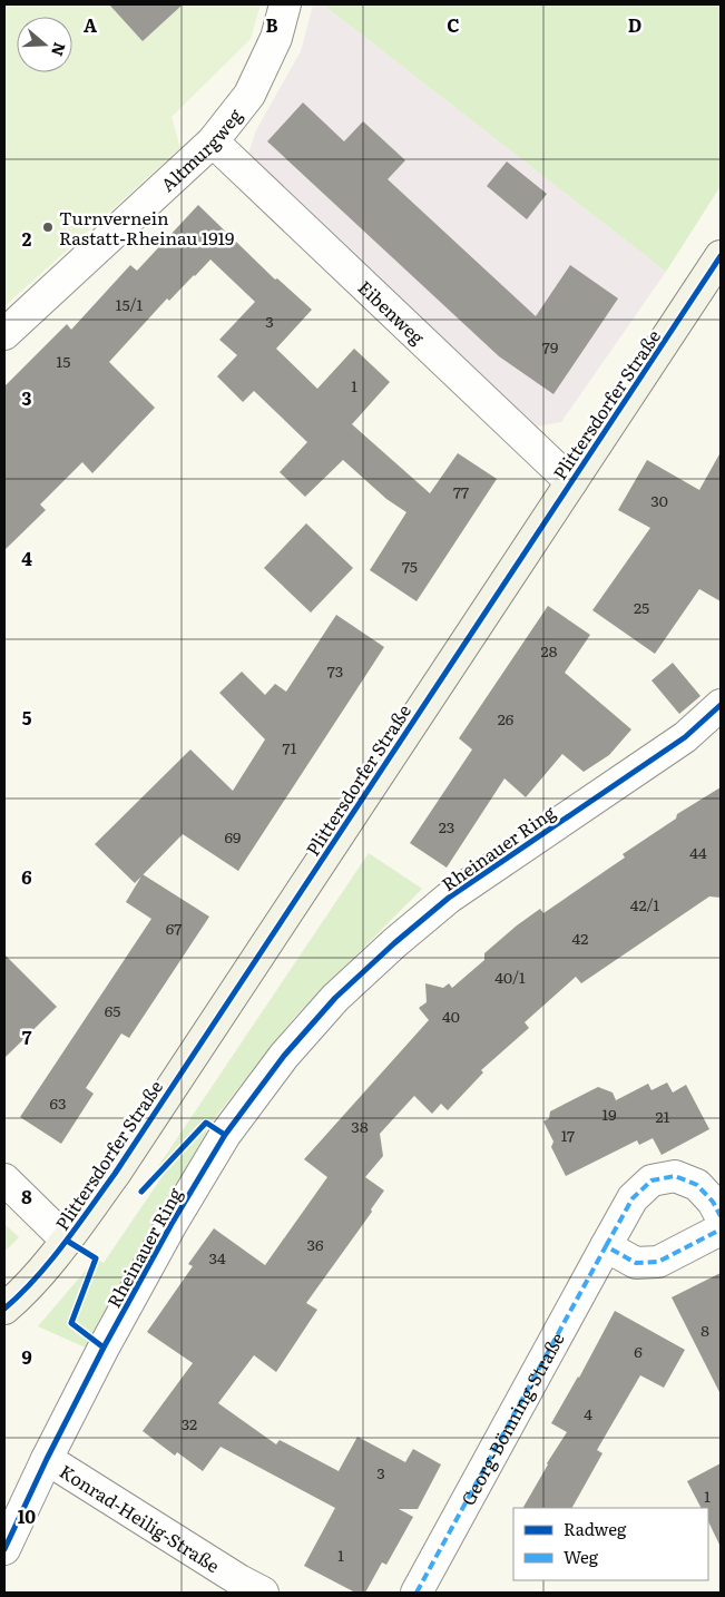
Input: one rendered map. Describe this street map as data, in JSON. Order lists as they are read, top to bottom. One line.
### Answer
{"streets":{"street":["Altmurgweg","Eibenweg","Plittersdorfer Straße","Rheinauer Ring","Georg-Bönning-Straße","Konrad-Heilig-Straße"]},"crossings":[["Altmurgweg","Eibenweg"],["Eibenweg","Plittersdorfer Straße"],["Rheinauer Ring","Konrad-Heilig-Straße"]],"places":["Turnvernein Rastatt-Rheinau 1919"],"house_numbers":["15/1","3","79","15","1","77","30","75","25","28","73","26","71","23","69","44","42/1","67","42","40/1","65","40","63","19","21","38","17","36","34","8","6","4","32","3","1","1"],"legend":["Radweg","Weg"],"north":"right","grid":{"columns":["A","B","C","D"],"rows":["2","3","4","5","6","7","8","9","10"]}}
